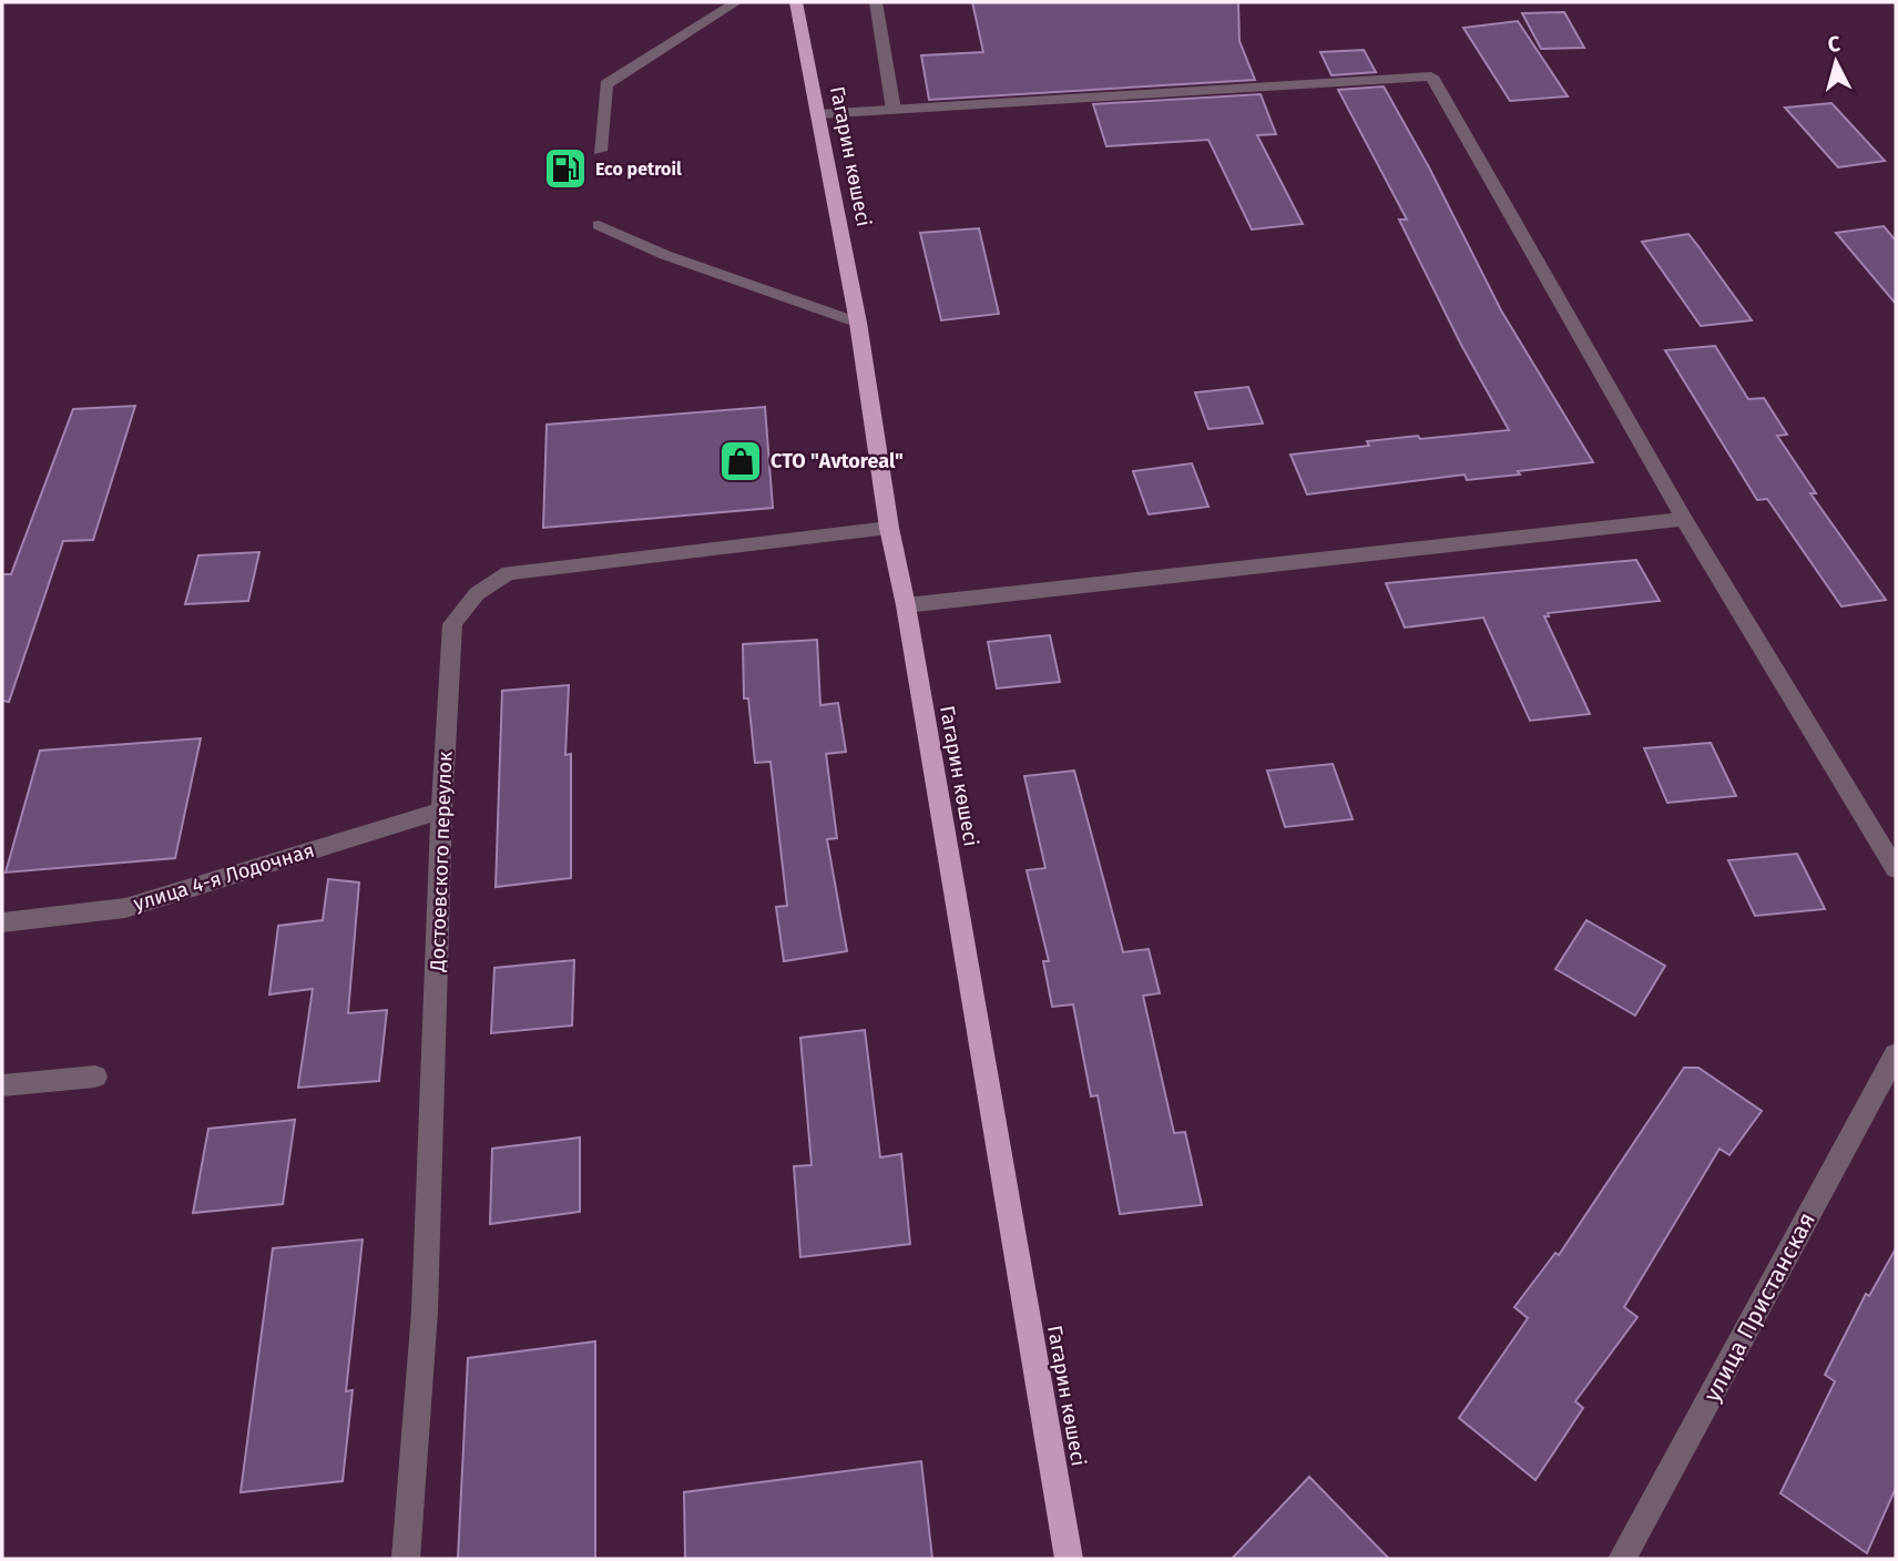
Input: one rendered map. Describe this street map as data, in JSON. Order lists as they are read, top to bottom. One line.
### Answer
{"streets":{"highway":["Гагарин көшесі"],"street":["Достоевского переулок","улица 4-я Лодочная","улица Пристанская"]},"crossings":[["Гагарин көшесі","Достоевского переулок"],["Достоевского переулок","улица 4-я Лодочная"]],"places":{"fuel station":["Eco petroil"],"shop":["СТО \"Avtoreal\""]},"north":"top"}
